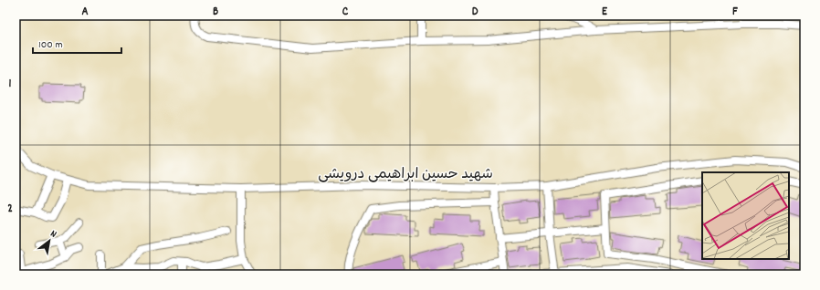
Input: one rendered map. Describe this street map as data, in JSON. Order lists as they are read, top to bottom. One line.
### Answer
{"streets":{"street":["شهید حسین ابراهیمی درویشی"]},"scale_bar":"100 m","north":"top right","grid":{"columns":["A","B","C","D","E","F"],"rows":["1","2"]}}
